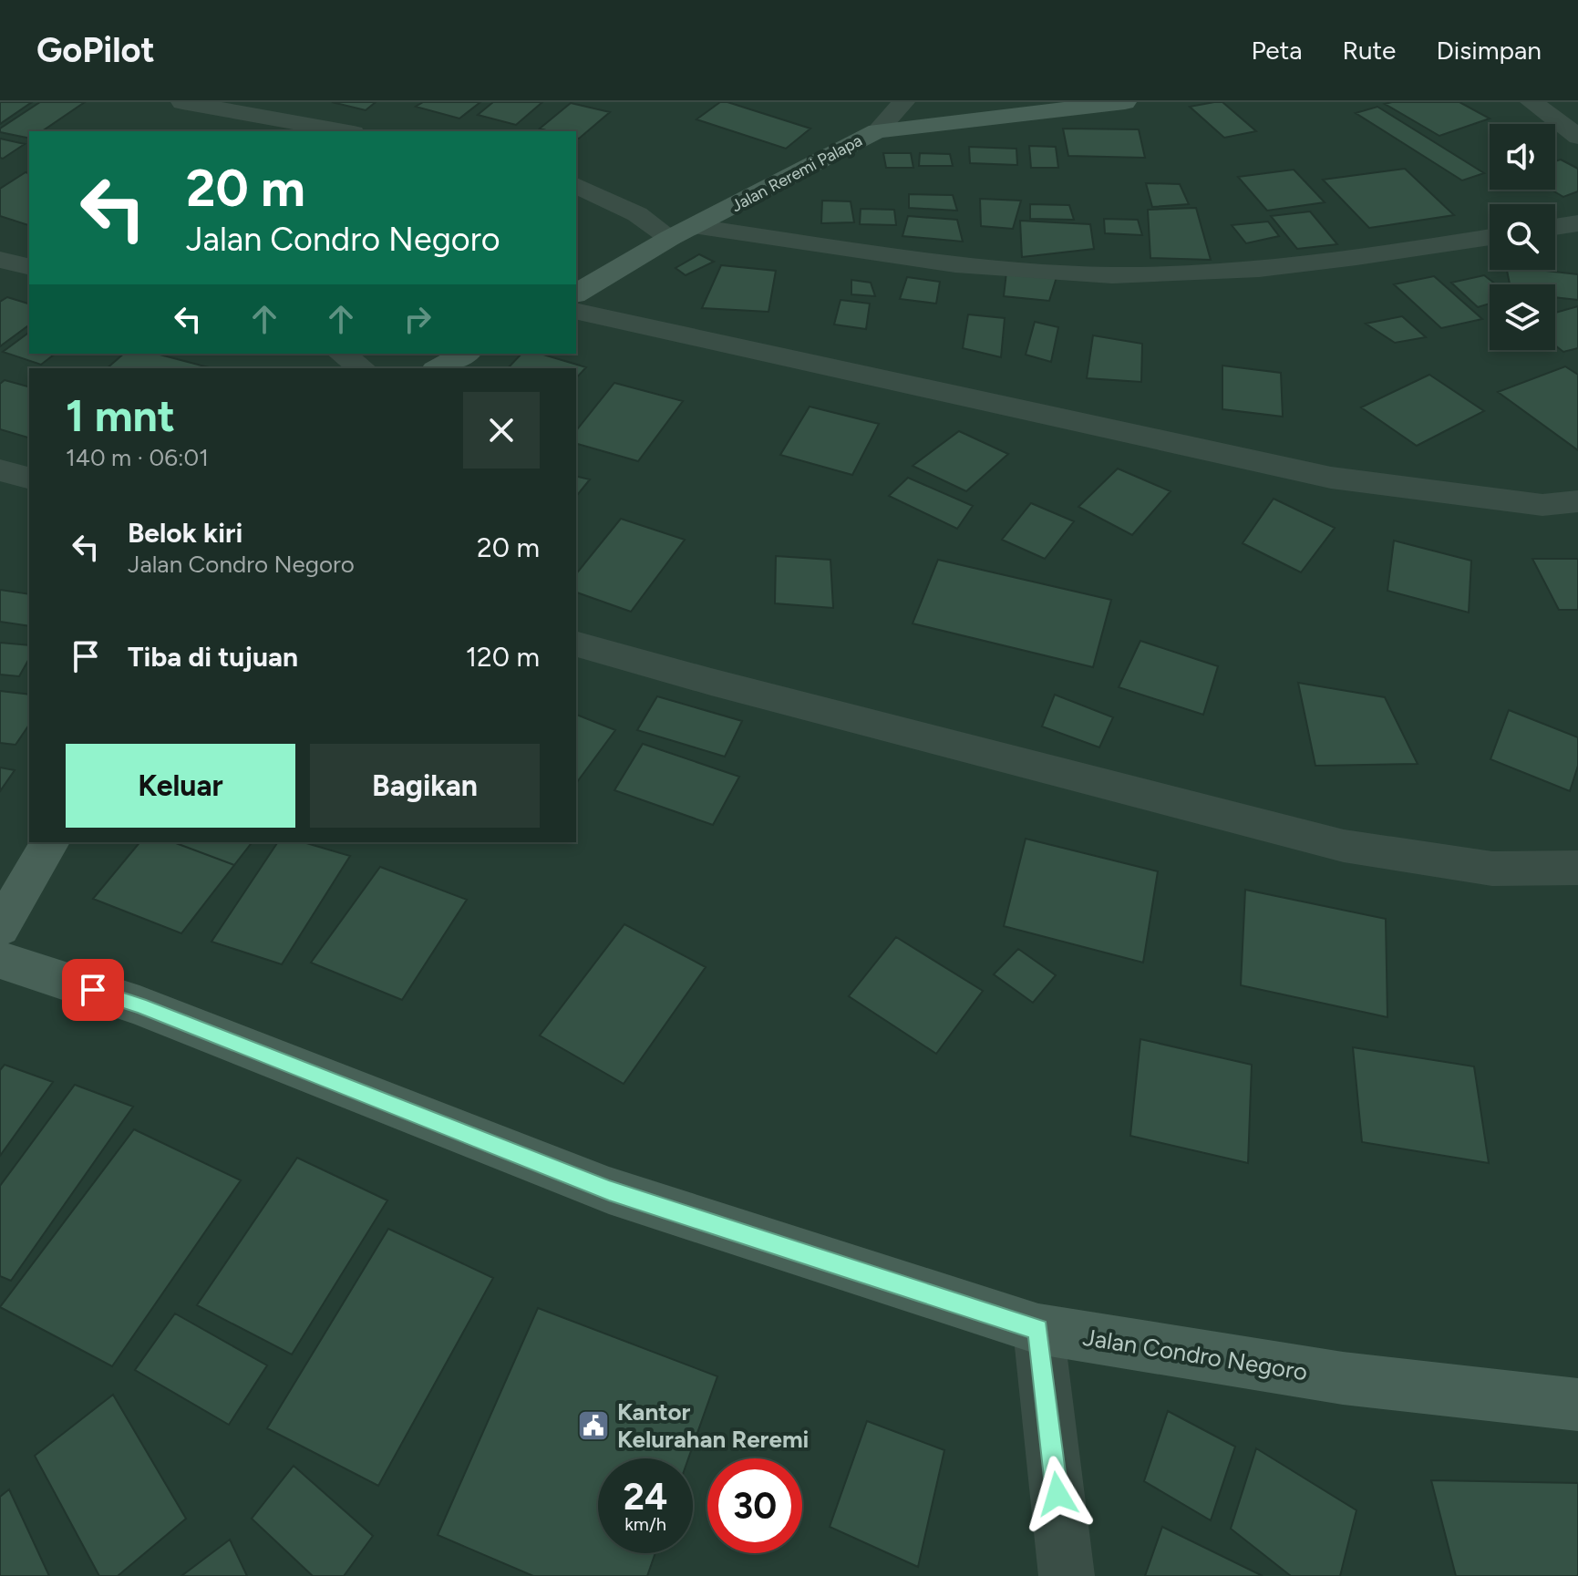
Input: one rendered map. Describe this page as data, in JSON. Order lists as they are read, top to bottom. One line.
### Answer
{"streets":{"main road":["Jalan Reremi Palapa","Jalan Condro Negoro"]},"places":{"public building":["Kantor Kelurahan Reremi"]},"page":{"header":"GoPilot","nav":["Peta","Rute","Disimpan"],"turn":["20 m","Jalan Condro Negoro"],"heading":["1 mnt","140 m · 06:01"],"list":[{"name":"Belok kiri","note":"Jalan Condro Negoro","value":"20 m"},{"name":"Tiba di tujuan","value":"120 m"}],"buttons":["Keluar","Bagikan"],"speed":"24 km/h","limit":"30"}}
